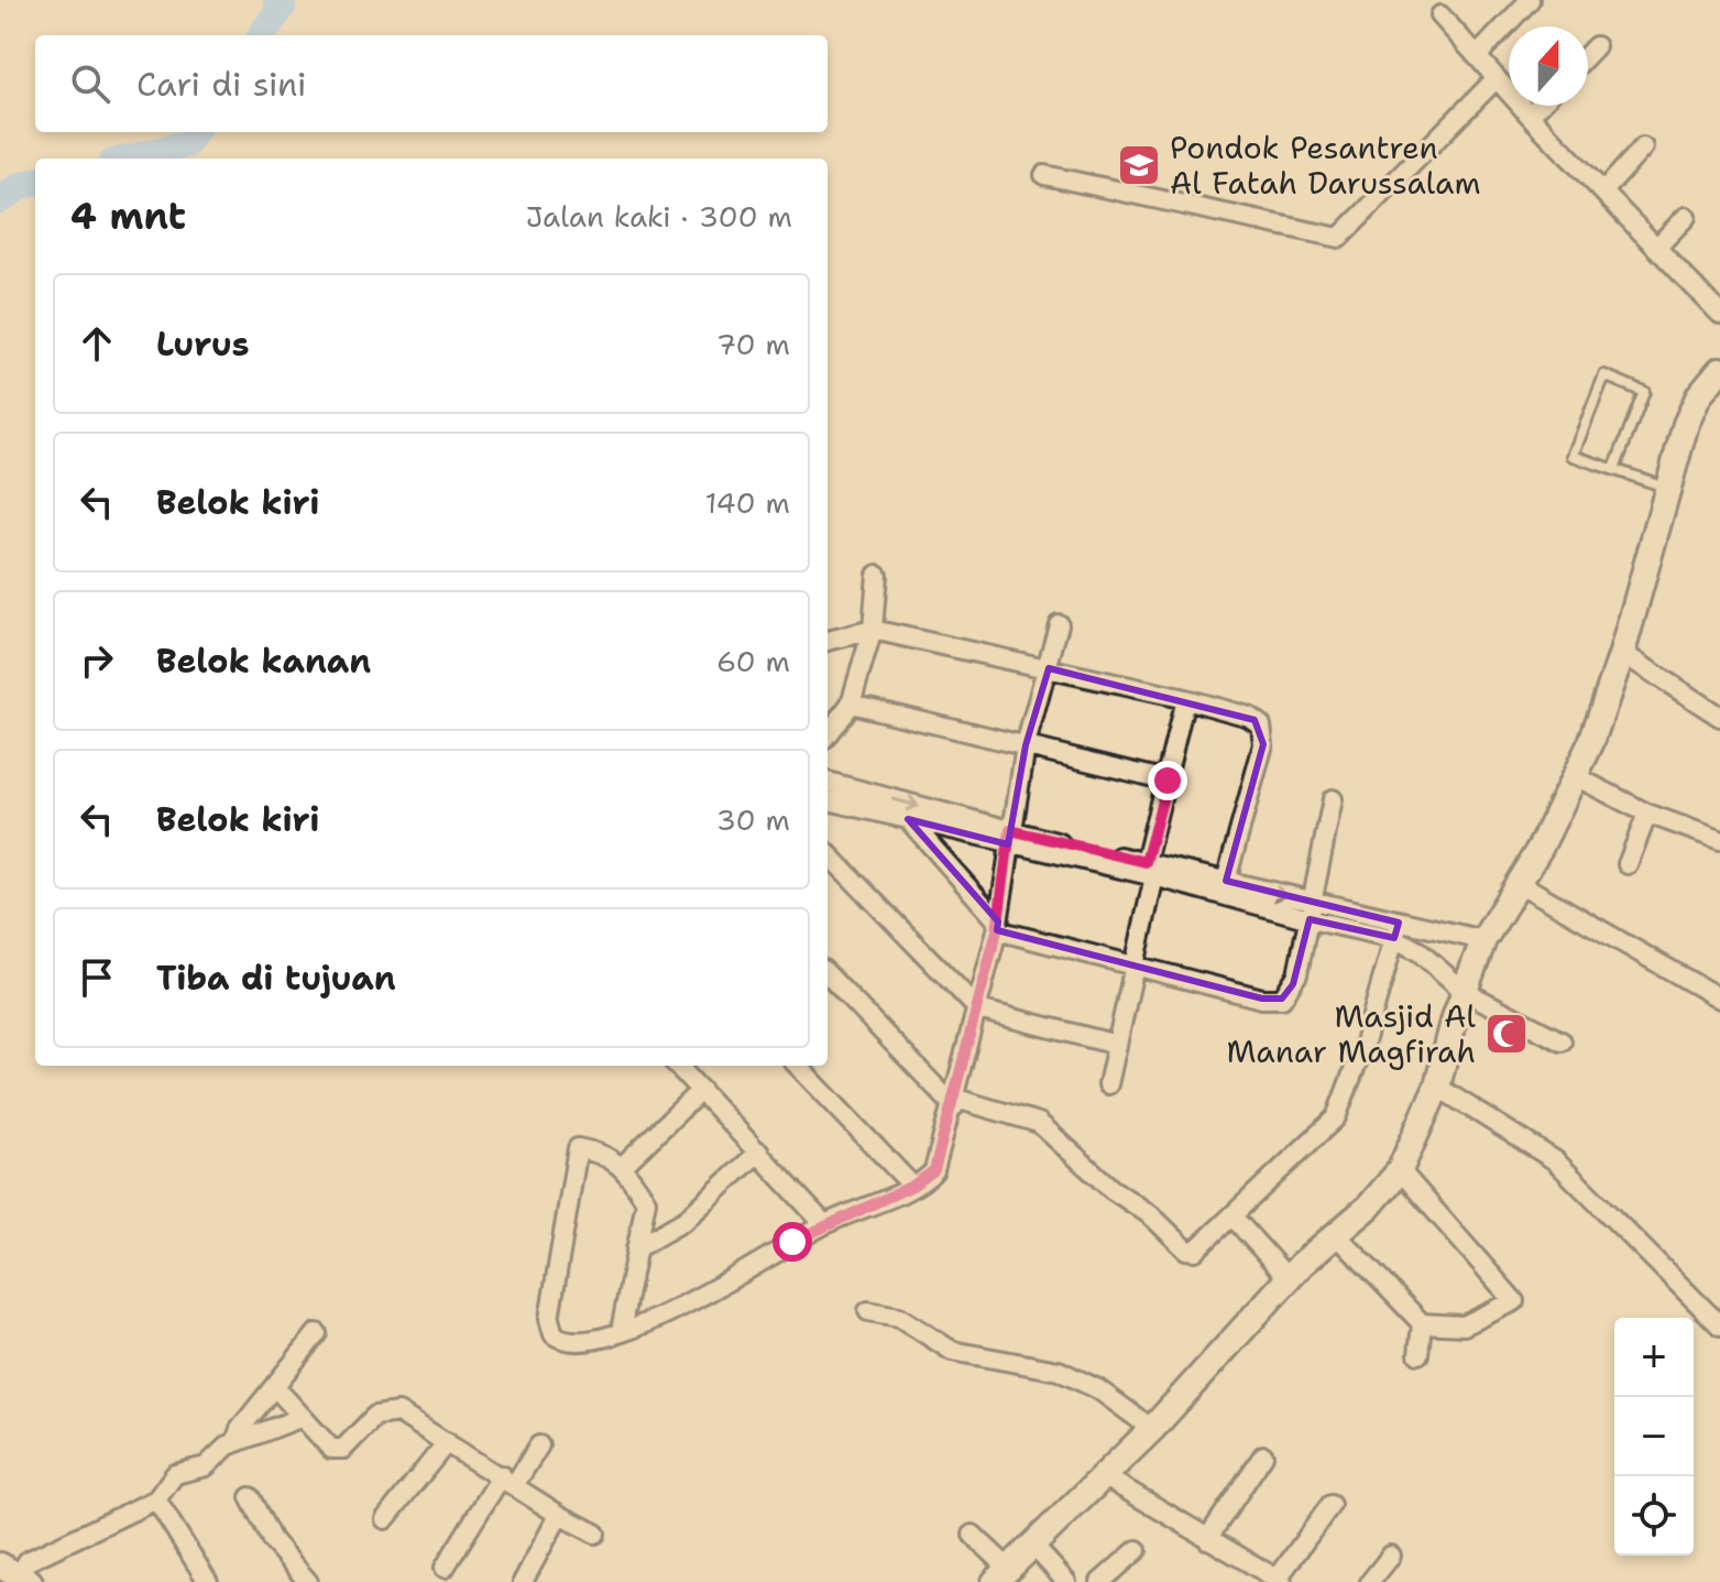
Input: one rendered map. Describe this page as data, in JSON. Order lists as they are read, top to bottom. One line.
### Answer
{"places":{"school or university":["Pondok Pesantren Al Fatah Darussalam"],"mosque":["Masjid Al Manar Magfirah"]},"north":"top","page":{"search":"Cari di sini","heading":["4 mnt","Jalan kaki · 300 m"],"list":[["Lurus","70 m"],["Belok kiri","140 m"],["Belok kanan","60 m"],["Belok kiri","30 m"],"Tiba di tujuan"],"map_buttons":["+","−"]}}
